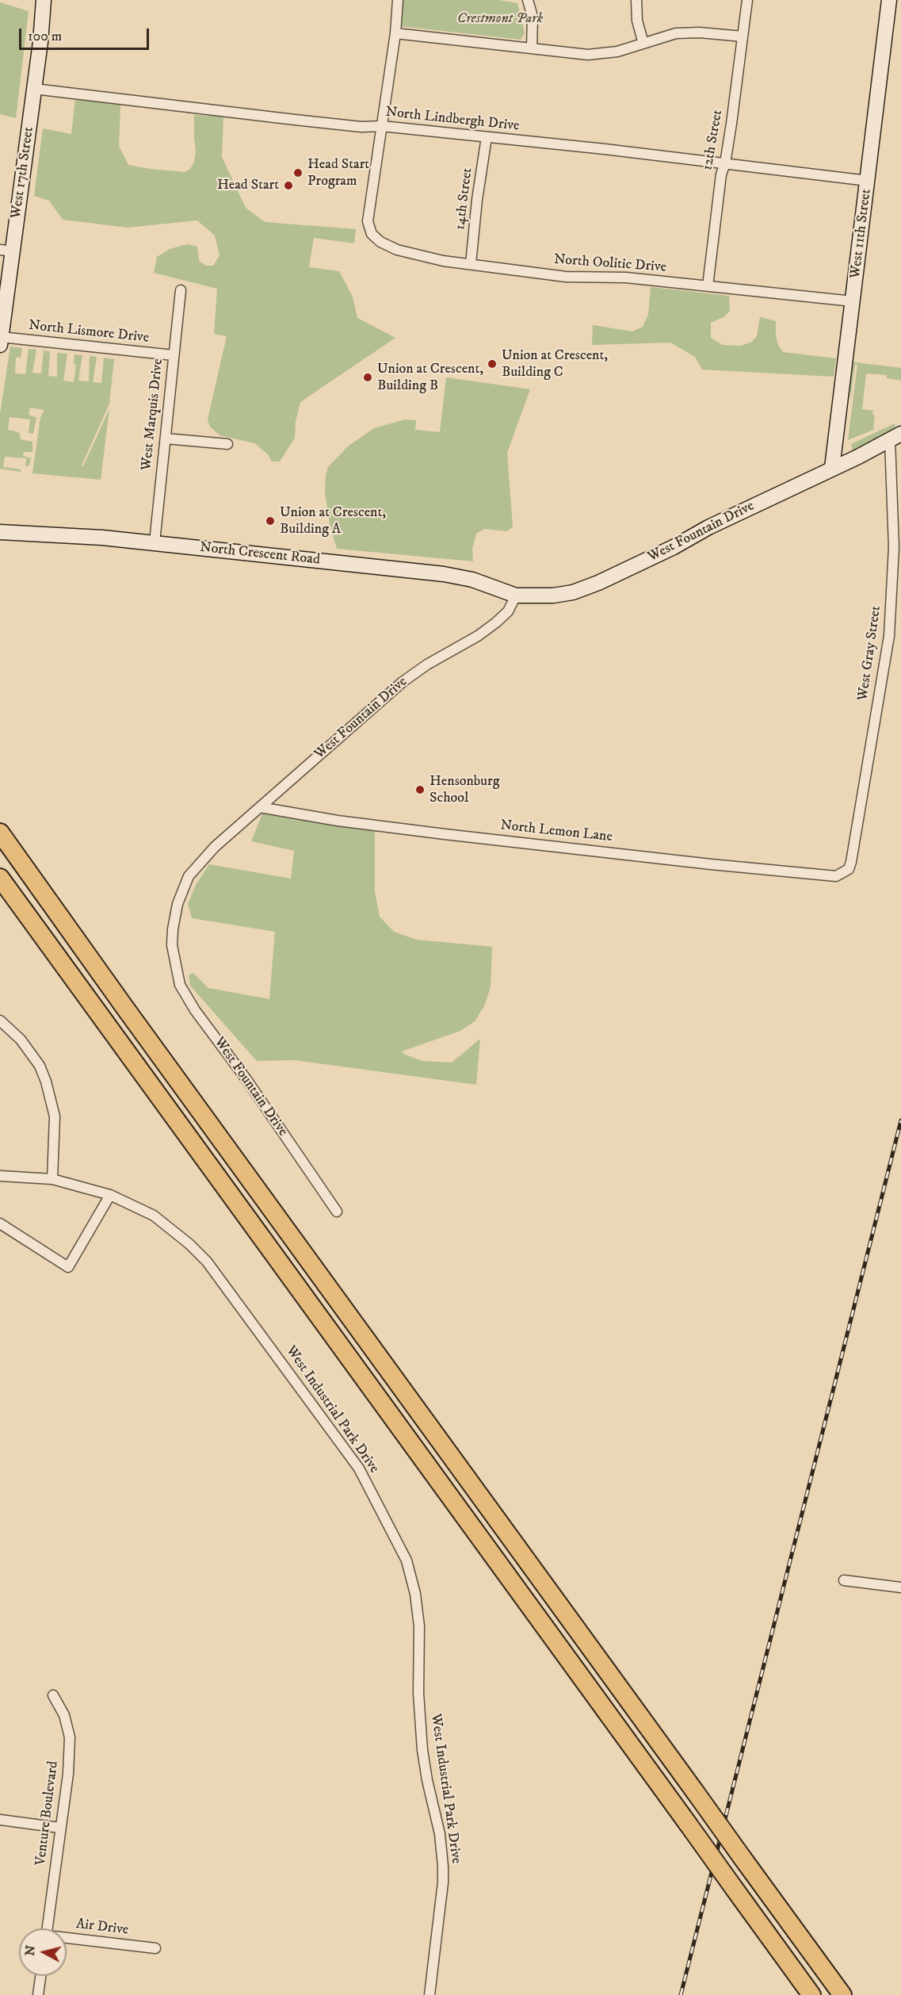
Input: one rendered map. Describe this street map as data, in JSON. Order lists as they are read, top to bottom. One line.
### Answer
{"streets":{"street":["North Lindbergh Drive","12th Street","West 17th Street","14th Street","West 11th Street","North Oolitic Drive","North Lismore Drive","West Marquis Drive","West Fountain Drive","North Crescent Road","West Gray Street","North Lemon Lane","West Industrial Park Drive","Venture Boulevard","Air Drive"]},"crossings":[["North Lindbergh Drive","12th Street"],["North Lindbergh Drive","West 17th Street"],["North Lindbergh Drive","14th Street"],["North Lindbergh Drive","West 11th Street"],["North Lindbergh Drive","North Oolitic Drive"],["12th Street","North Oolitic Drive"],["West 17th Street","North Lismore Drive"],["14th Street","North Oolitic Drive"],["West 11th Street","North Oolitic Drive"],["West 11th Street","West Fountain Drive"],["North Lismore Drive","West Marquis Drive"],["West Marquis Drive","North Crescent Road"],["West Fountain Drive","North Crescent Road"],["West Fountain Drive","West Gray Street"],["West Fountain Drive","North Lemon Lane"],["West Gray Street","North Lemon Lane"]],"parks":["Crestmont Park"],"places":["Head Start Program","Head Start","Union at Crescent, Building C","Union at Crescent, Building B","Union at Crescent, Building A","Hensonburg School"],"scale_bar":"100 m","north":"left"}
